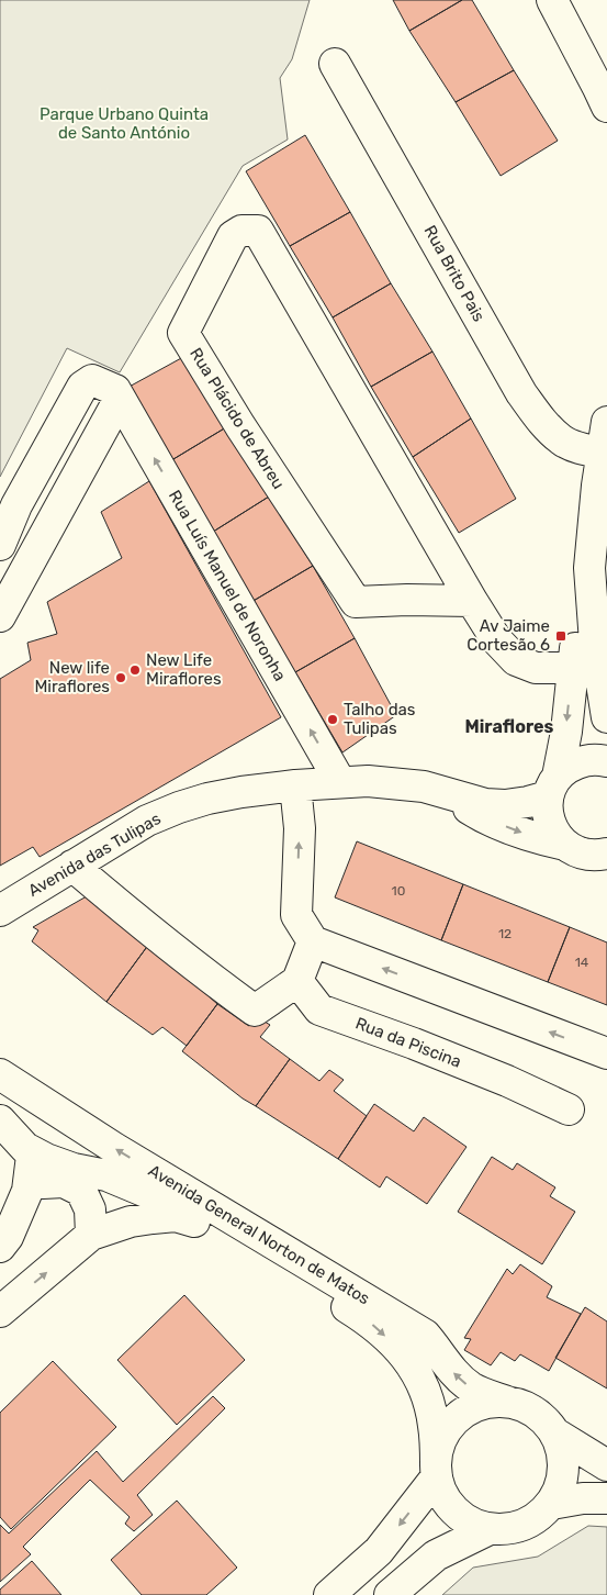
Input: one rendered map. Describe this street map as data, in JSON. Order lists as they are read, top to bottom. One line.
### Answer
{"streets":{"street":["Rua Brito Pais","Rua Plácido de Abreu","Rua Luís Manuel de Noronha","Avenida das Tulipas","Rua da Piscina","Avenida General Norton de Matos"]},"crossings":[["Rua Luís Manuel de Noronha","Avenida das Tulipas"]],"one_way":["Rua Luís Manuel de Noronha"],"districts":["Miraflores"],"parks":["Parque Urbano Quinta de Santo António"],"places":{"transit":["Av Jaime Cortesão 6"],"other":["New Life Miraflores","New life Miraflores","Talho das Tulipas"]},"house_numbers":["10","12","14"]}
